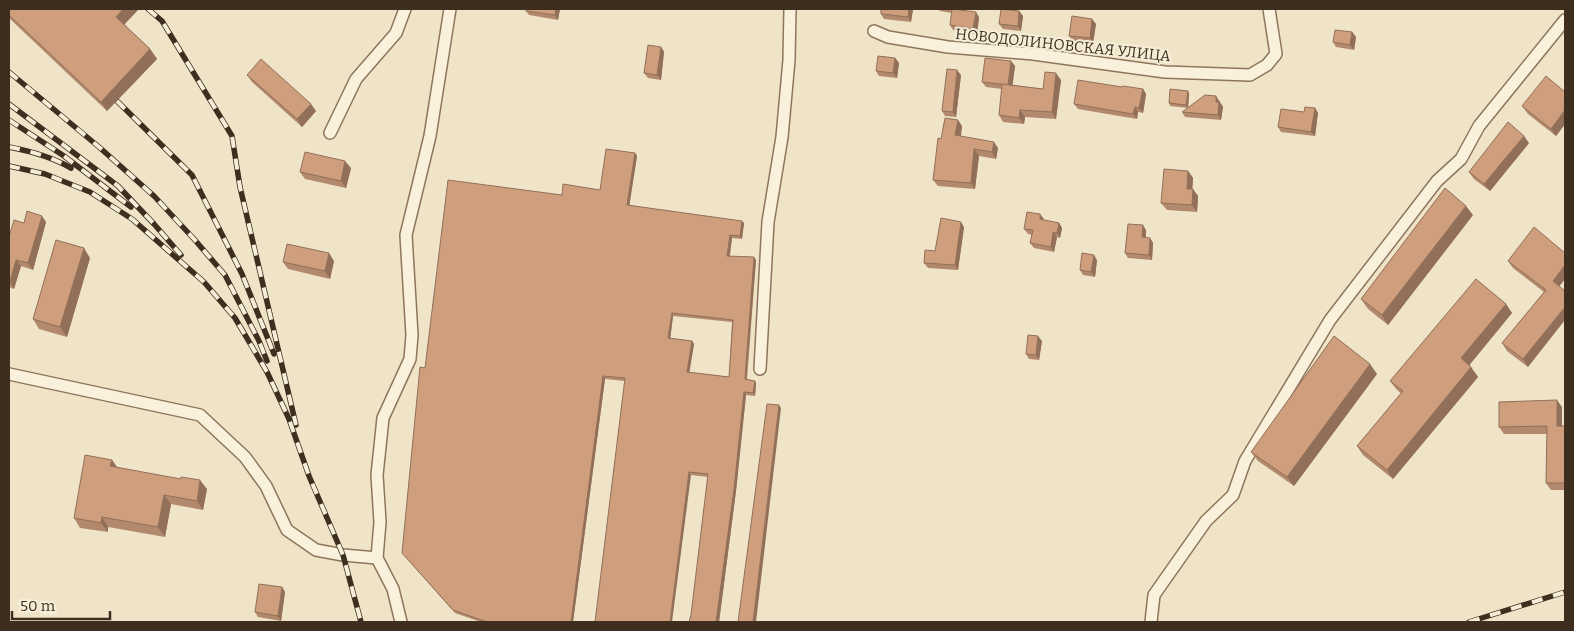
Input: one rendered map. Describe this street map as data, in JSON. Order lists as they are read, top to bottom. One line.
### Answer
{"streets":{"street":["НОВОДОЛИНОВСКАЯ УЛИЦА"]},"scale_bar":"50 m"}
